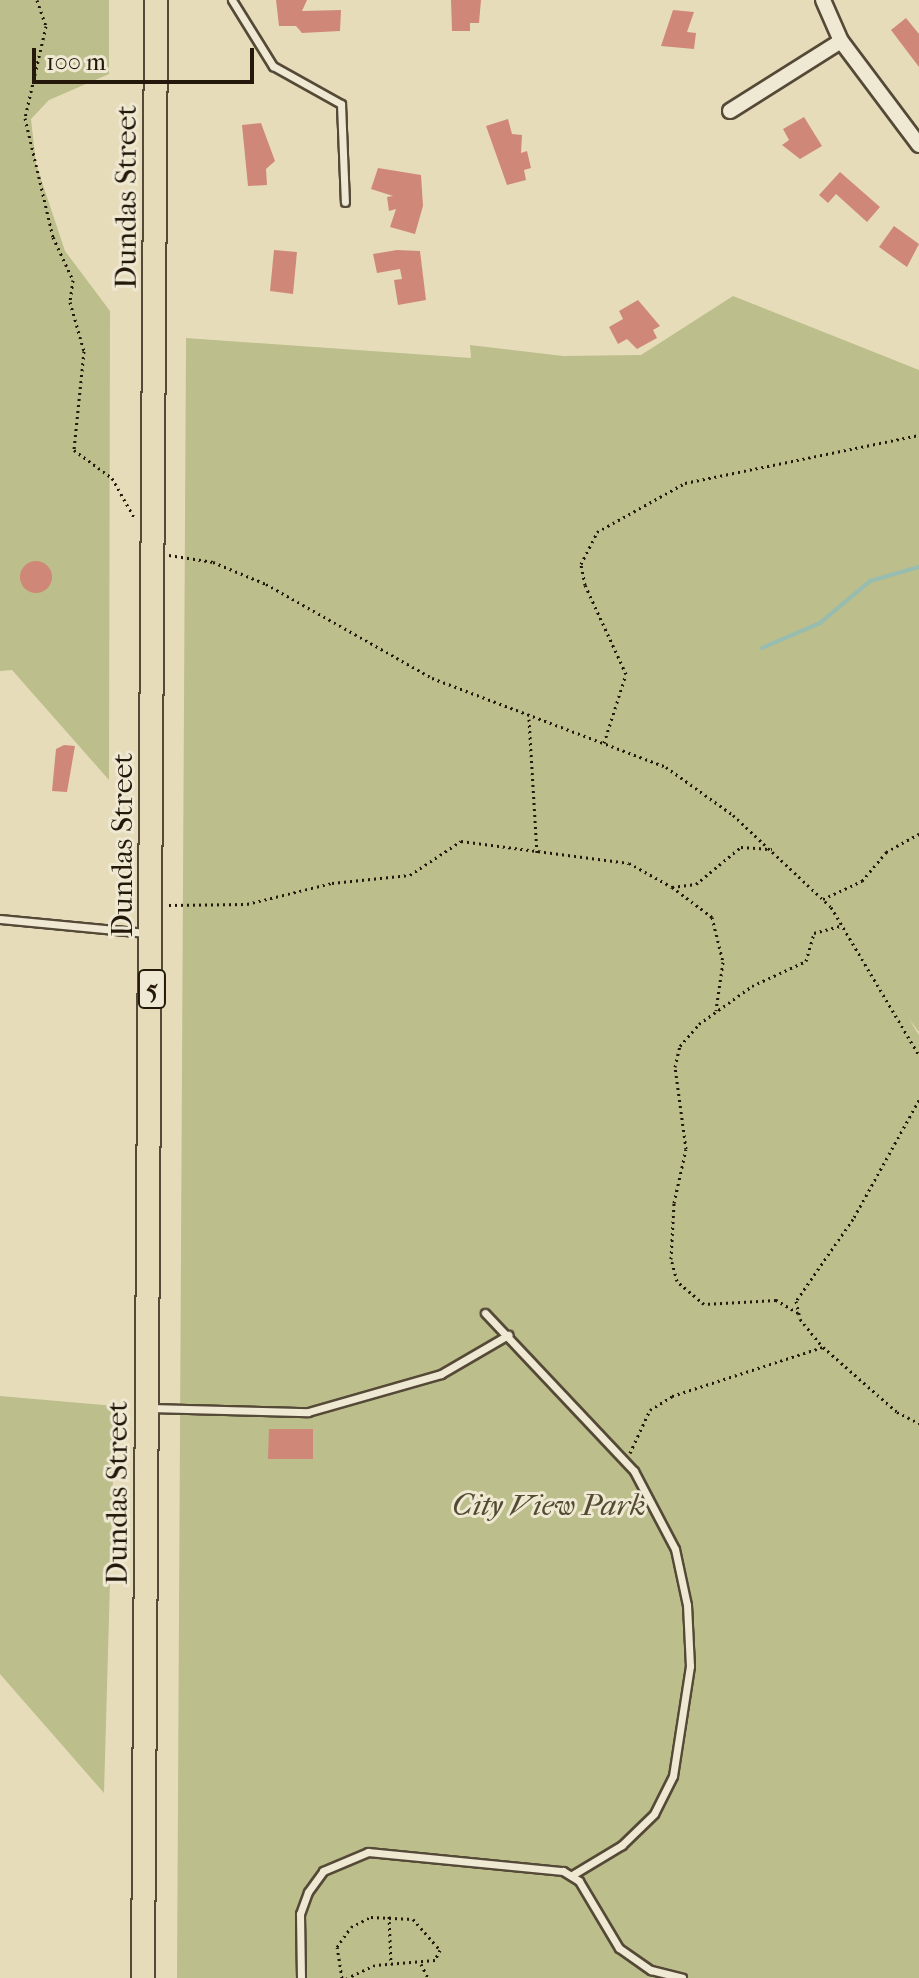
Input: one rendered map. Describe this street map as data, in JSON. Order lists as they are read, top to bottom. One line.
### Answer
{"streets":{"main road":["Dundas Street","5"]},"parks":["City View Park"],"scale_bar":"100 m"}
